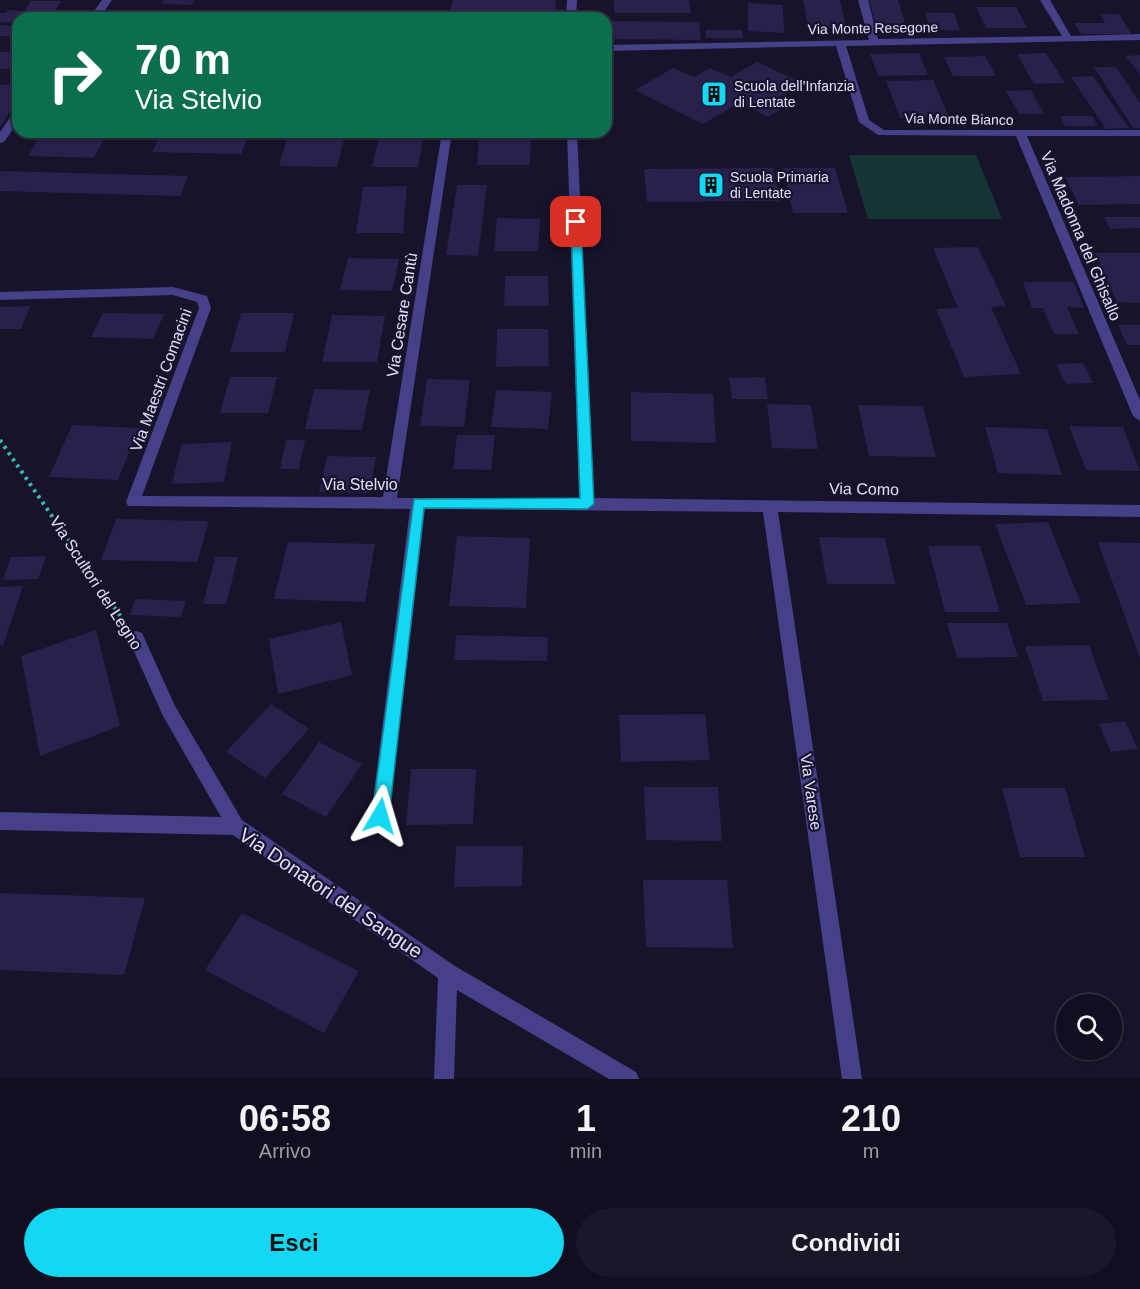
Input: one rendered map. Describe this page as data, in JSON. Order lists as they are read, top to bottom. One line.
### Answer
{"streets":{"street":["Via Monte Resegone","Via Monte Bianco","Via Madonna del Ghisallo","Via Cesare Cantù","Via Maestri Comacini","Via Stelvio","Via Como","Via Scultori del Legno","Via Varese","Via Donatori del Sangue"]},"crossings":[["Via Monte Resegone","Via Monte Bianco"],["Via Monte Bianco","Via Madonna del Ghisallo"],["Via Cesare Cantù","Via Stelvio"],["Via Maestri Comacini","Via Stelvio"],["Via Stelvio","Via Como"],["Via Como","Via Varese"],["Via Scultori del Legno","Via Donatori del Sangue"]],"places":{"building":["Scuola dell’Infanzia di Lentate","Scuola Primaria di Lentate"]},"page":{"turn":["70 m","Via Stelvio"],"eta":["06:58","Arrivo","1","min","210","m"],"buttons":["Esci","Condividi"]}}
